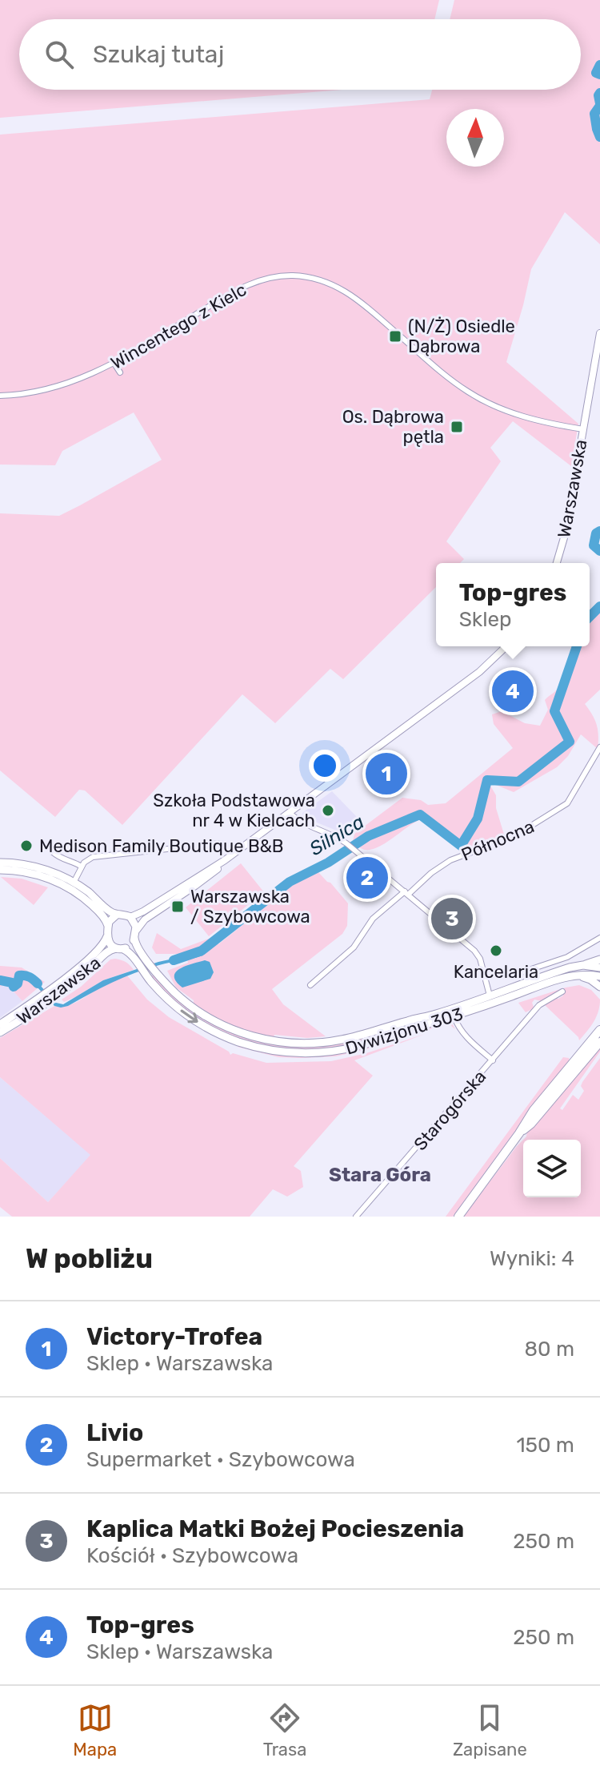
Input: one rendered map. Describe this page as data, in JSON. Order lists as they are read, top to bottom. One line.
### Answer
{"streets":{"main road":["Warszawska","Dywizjonu 303"],"street":["Wincentego z Kielc","Północna","Starogórska"]},"crossings":[["Wincentego z Kielc","Warszawska"],["Warszawska","Dywizjonu 303"],["Dywizjonu 303","Starogórska"]],"districts":["Stara Góra"],"water":["Silnica"],"places":{"transit":["(N/Ż) Osiedle Dąbrowa","Os. Dąbrowa pętla","Warszawska / Szybowcowa"],"other":["Szkoła Podstawowa nr 4 w Kielcach","Medison Family Boutique B&B","Kancelaria"]},"north":"top","page":{"search":"Szukaj tutaj","popup":["Top-gres","Sklep"],"pins":["4","1","2","3"],"heading":["W pobliżu","Wyniki: 4"],"list":[{"mark":"1","name":"Victory-Trofea","note":"Sklep · Warszawska","value":"80 m"},{"mark":"2","name":"Livio","note":"Supermarket · Szybowcowa","value":"150 m"},{"mark":"3","name":"Kaplica Matki Bożej Pocieszenia","note":"Kościół · Szybowcowa","value":"250 m"},{"mark":"4","name":"Top-gres","note":"Sklep · Warszawska","value":"250 m"}],"nav":["Mapa","Trasa","Zapisane"]}}
